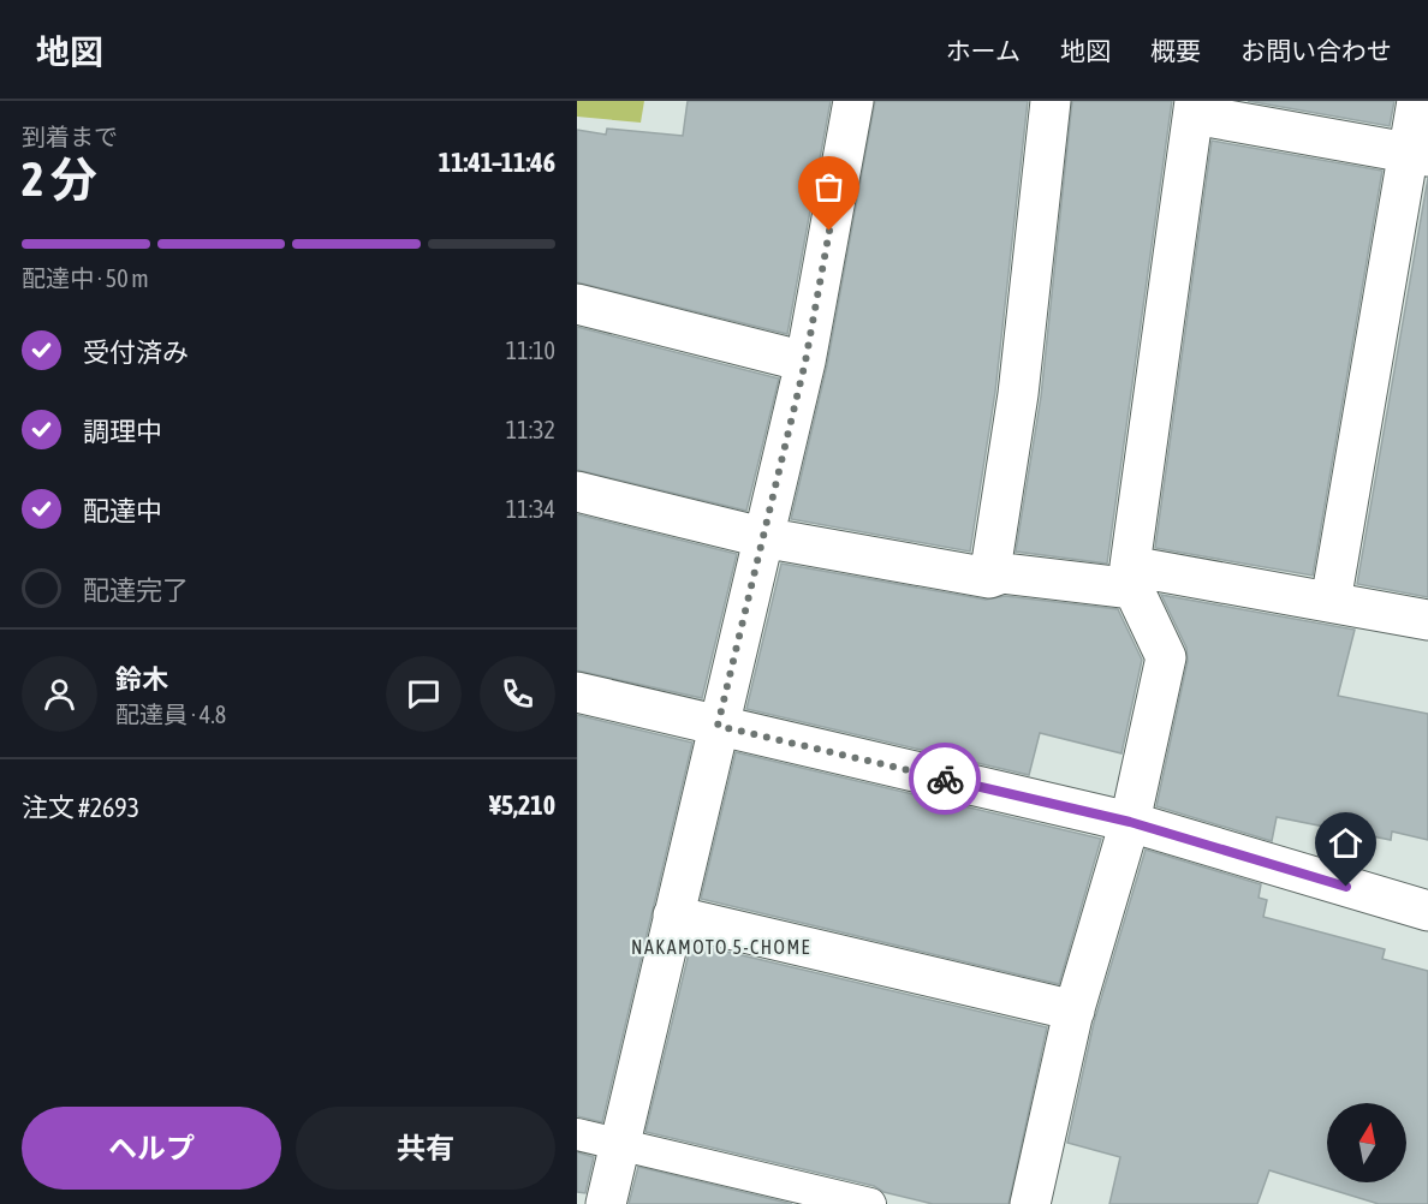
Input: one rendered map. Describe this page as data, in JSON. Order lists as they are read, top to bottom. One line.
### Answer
{"districts":["NAKAMOTO 5-CHOME"],"north":"top","page":{"header":"地図","nav":["ホーム","地図","概要","お問い合わせ"],"heading":["2 分","到着まで","11:41–11:46"],"panel":["鈴木","配達員 · 4.8","注文 #2693","¥5,210"],"bar":"配達中 · 50 m","list":[["受付済み","11:10"],["調理中","11:32"],["配達中","11:34"],"配達完了"],"buttons":["ヘルプ","共有"]}}
